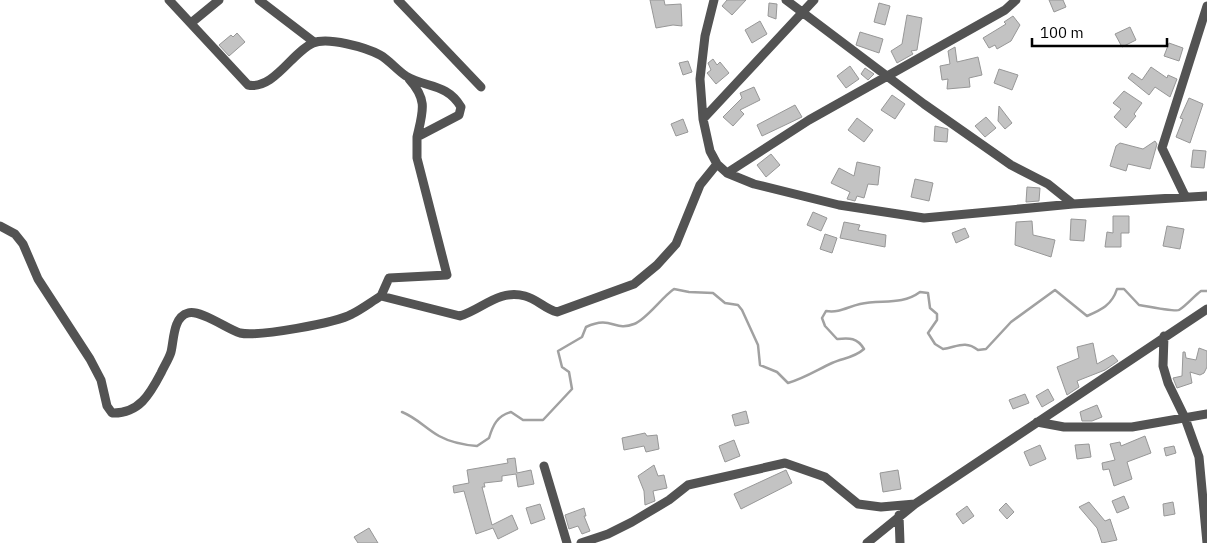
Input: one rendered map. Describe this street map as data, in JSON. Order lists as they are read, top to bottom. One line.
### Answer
{"scale_bar":"100 m"}
